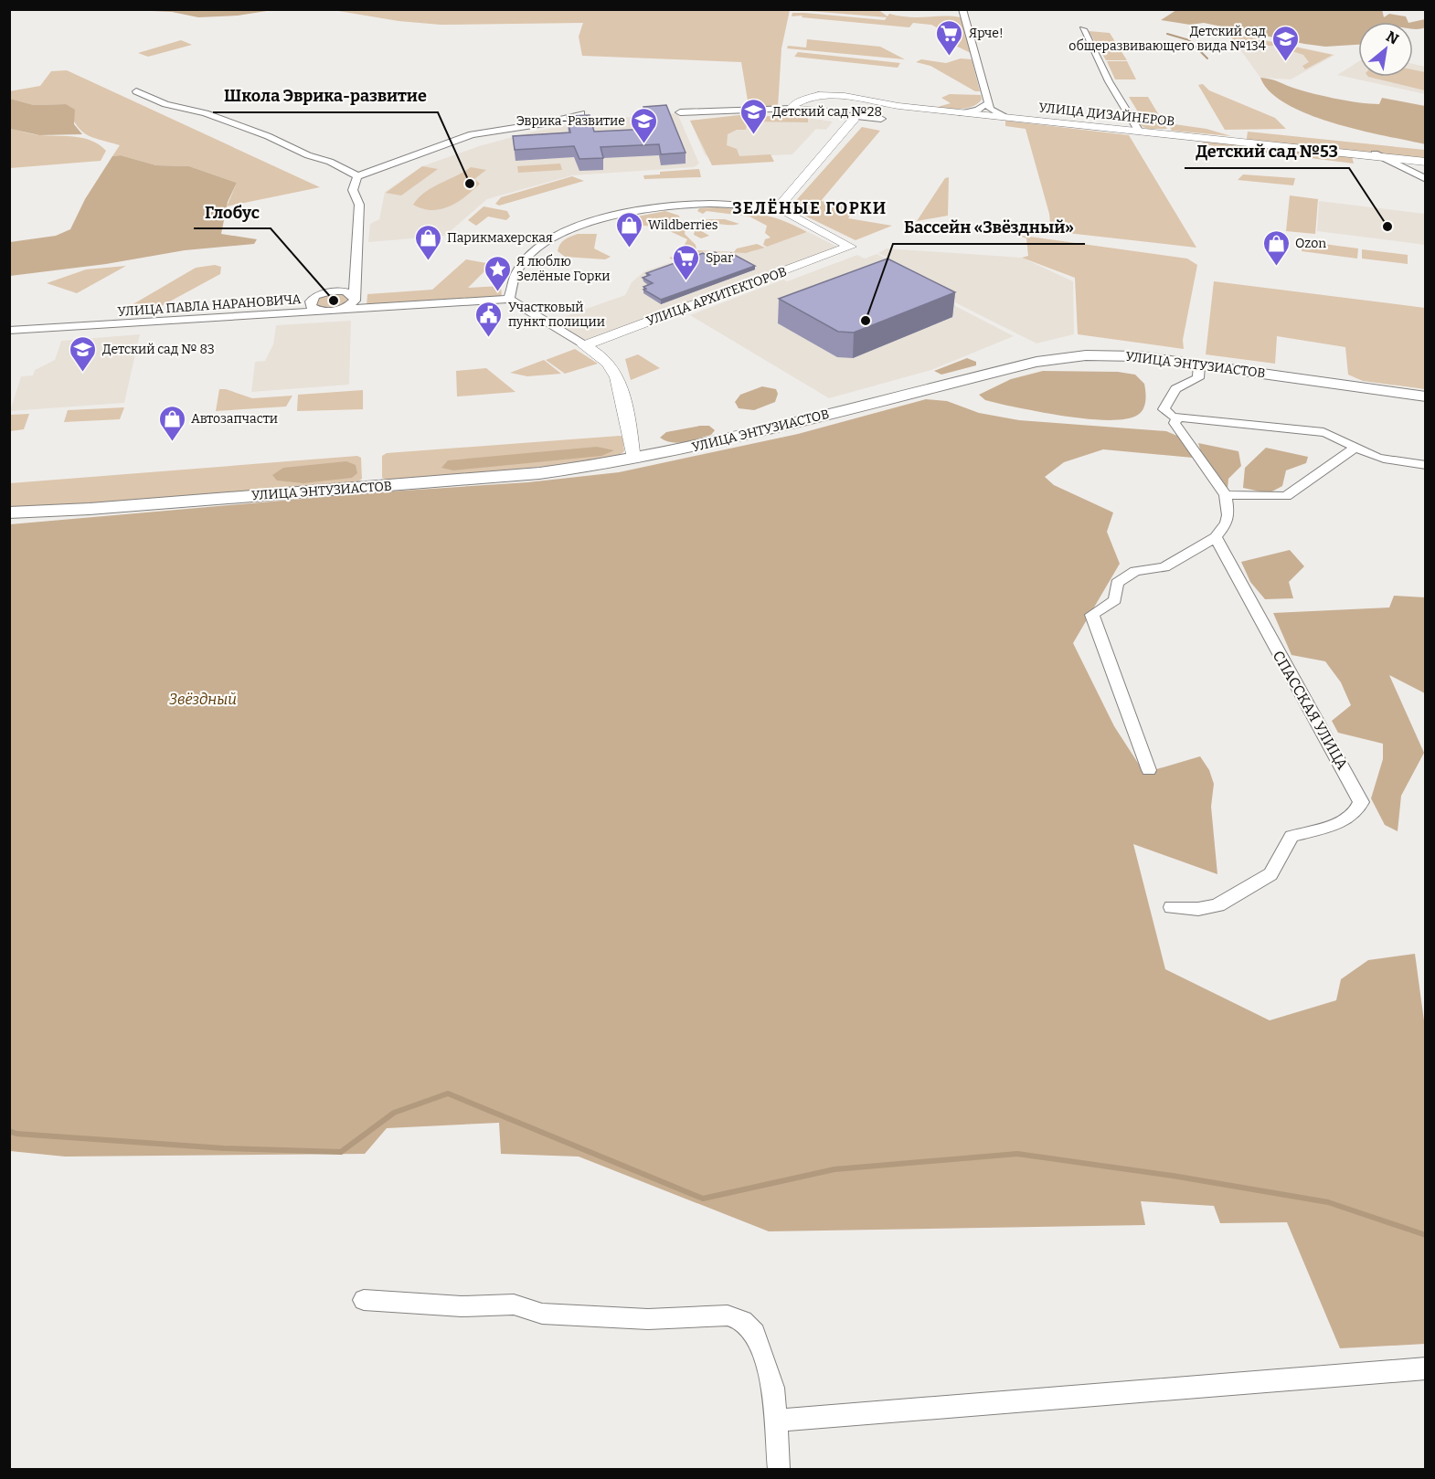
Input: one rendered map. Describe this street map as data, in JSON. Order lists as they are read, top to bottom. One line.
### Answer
{"streets":{"main road":["УЛИЦА ЭНТУЗИАСТОВ"],"street":["УЛИЦА ДИЗАЙНЕРОВ","УЛИЦА АРХИТЕКТОРОВ","УЛИЦА ПАВЛА НАРАНОВИЧА","СПАССКАЯ УЛИЦА"]},"districts":["ЗЕЛЁНЫЕ ГОРКИ"],"parks":["Звёздный"],"places":{"supermarket":["Ярче!","Spar"],"school or university":["Детский сад общеразвивающего вида №134","Детский сад №28","Эврика-Развитие","Детский сад № 83"],"other":["Школа Эврика-развитие","Детский сад №53","Глобус","Бассейн «Звёздный»"],"shop":["Wildberries","Парикмахерская","Ozon","Автозапчасти"],"place":["Я люблю Зелёные Горки"],"public building":["Участковый пункт полиции"]},"north":"top right"}
